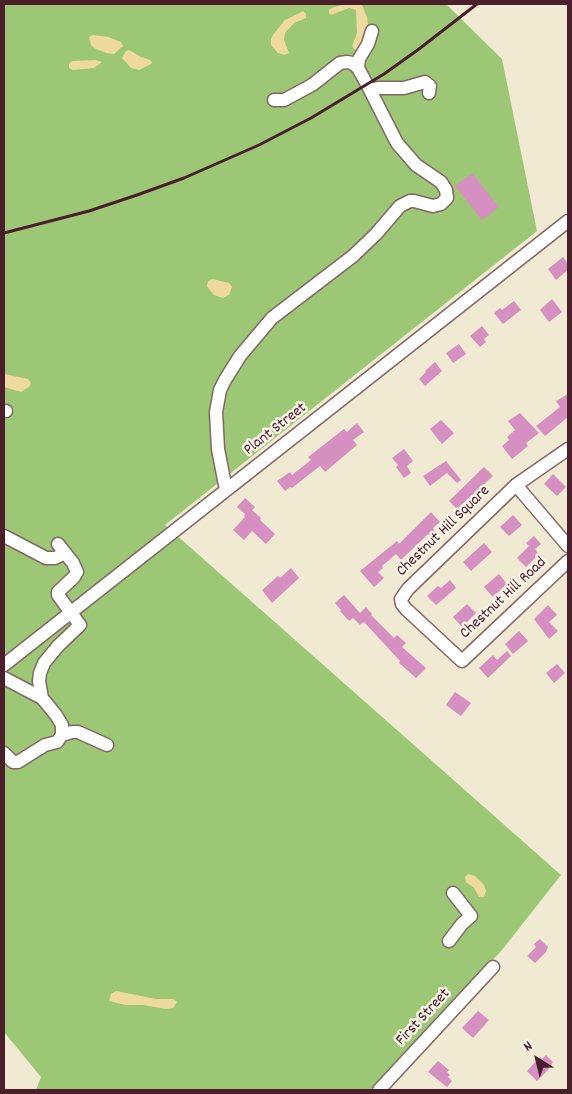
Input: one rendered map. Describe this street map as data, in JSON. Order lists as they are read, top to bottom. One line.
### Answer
{"streets":{"street":["Plant Street","Chestnut Hill Square","Chestnut Hill Road","First Street"]},"crossings":[["Chestnut Hill Square","Chestnut Hill Road"]],"north":"top left"}
